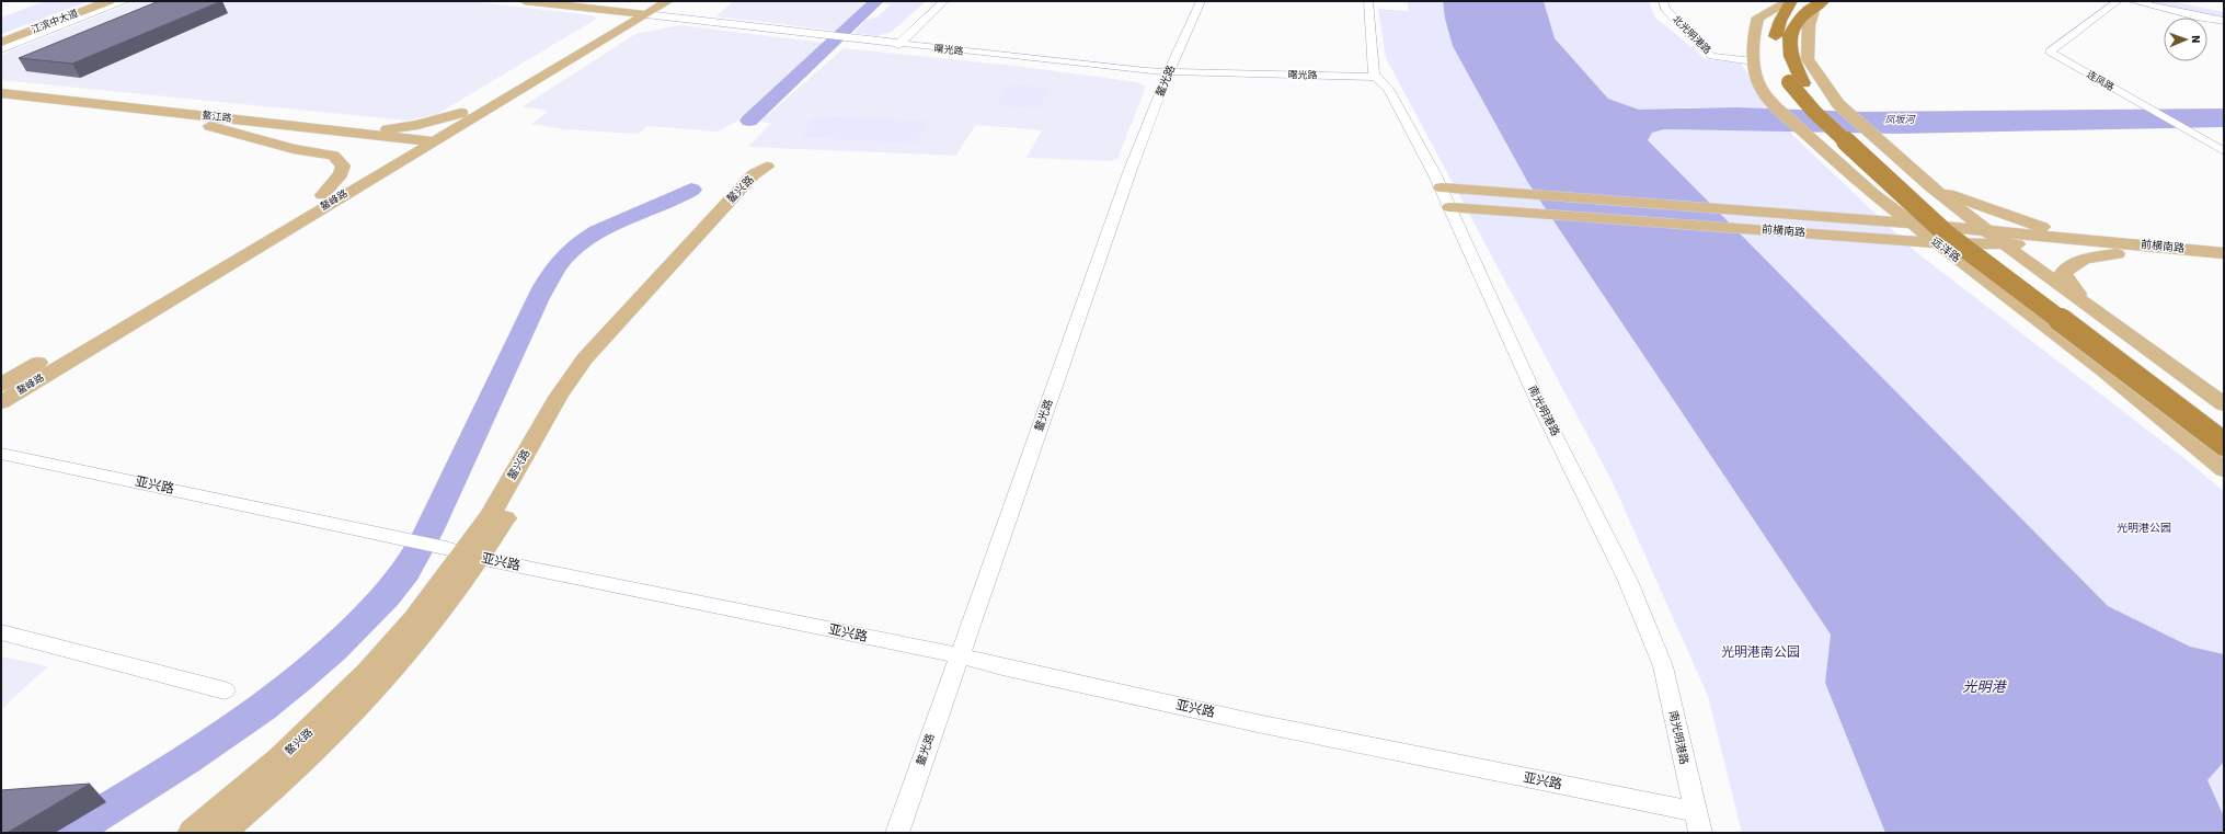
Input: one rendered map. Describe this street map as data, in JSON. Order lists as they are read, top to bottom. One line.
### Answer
{"streets":{"main road":["江滨中大道","曙光路","鳌江路","鳌兴路","鳌峰路","前横南路","远洋路"],"street":["北光明港路","鳌光路","连凤路","南光明港路","亚兴路"]},"crossings":[["北光明港路","远洋路"],["曙光路","鳌光路"],["曙光路","鳌峰路"],["曙光路","南光明港路"],["鳌光路","亚兴路"],["鳌江路","鳌峰路"],["鳌兴路","亚兴路"],["前横南路","远洋路"],["前横南路","南光明港路"],["南光明港路","亚兴路"]],"water":["凤坂河","光明港"],"parks":["光明港公园","光明港南公园"],"north":"right"}
